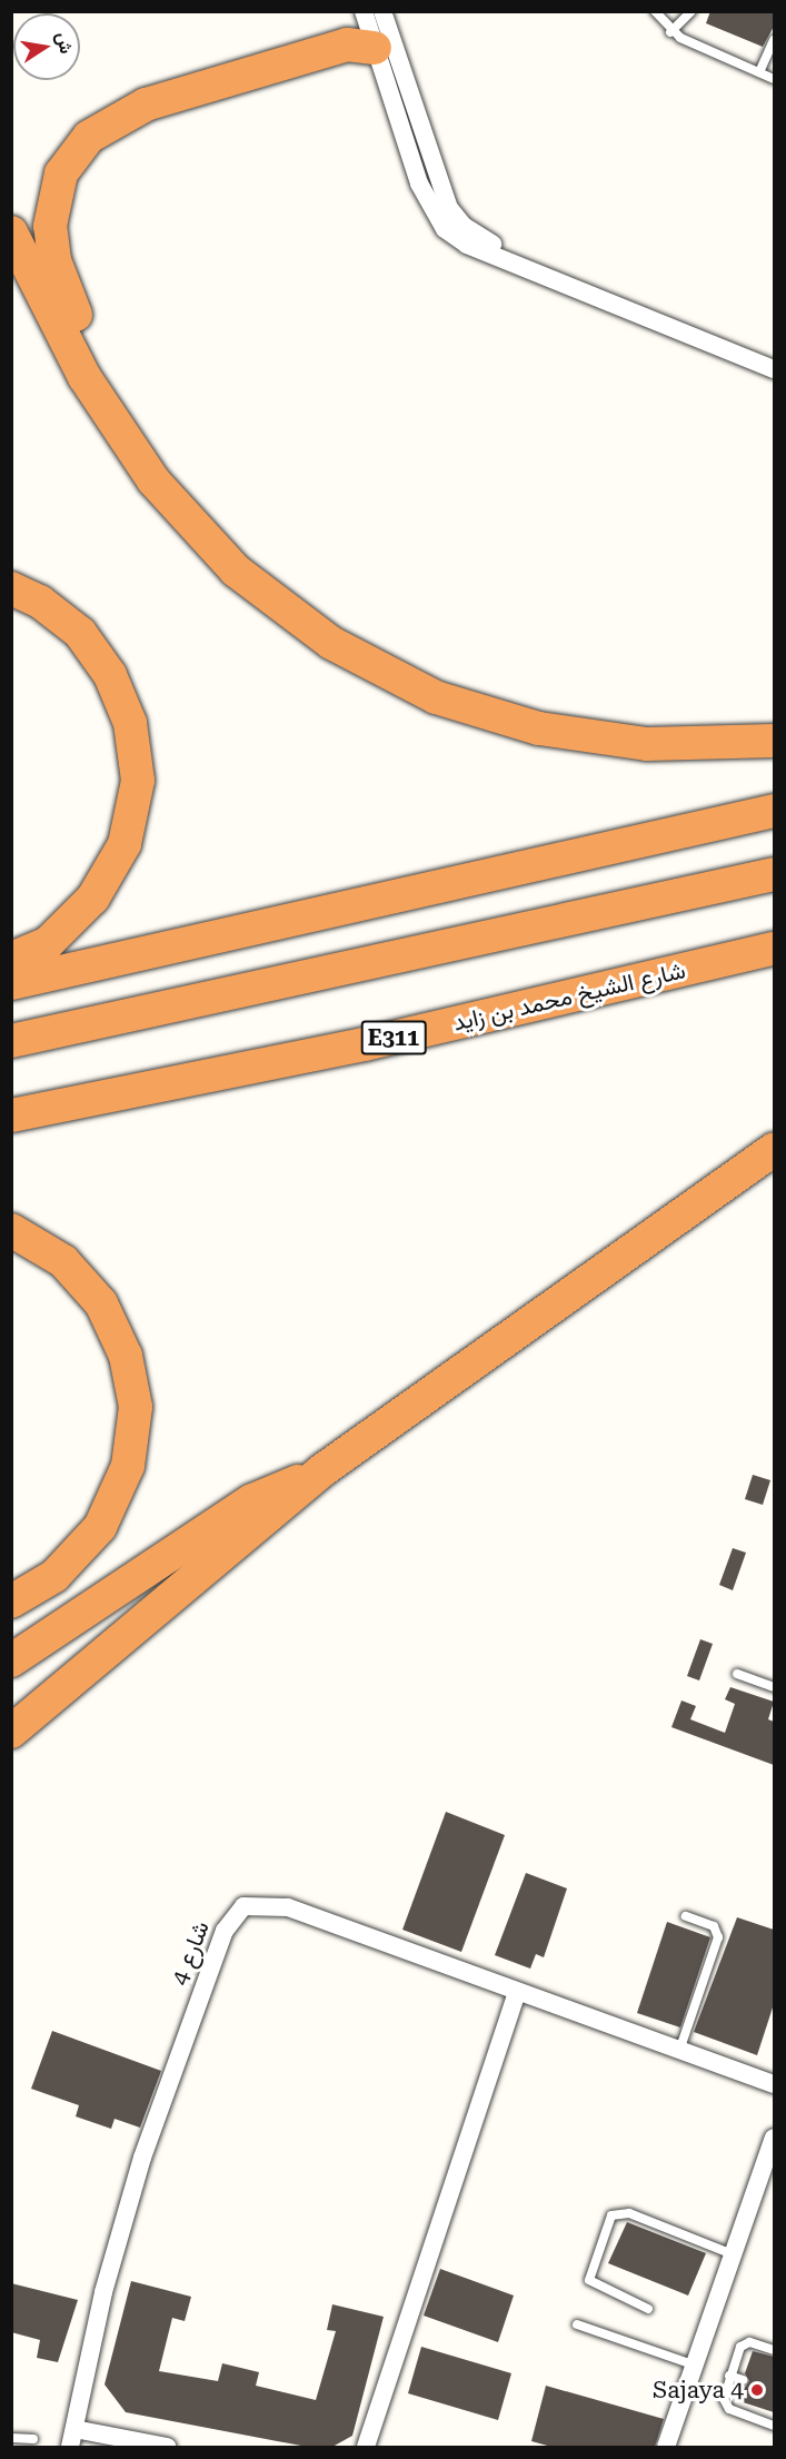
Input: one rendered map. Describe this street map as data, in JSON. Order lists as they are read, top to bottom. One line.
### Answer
{"streets":{"highway":["شارع الشيخ محمد بن زايد","E311"],"street":["شارع 4"]},"places":["Sajaya 4"],"north":"right"}
